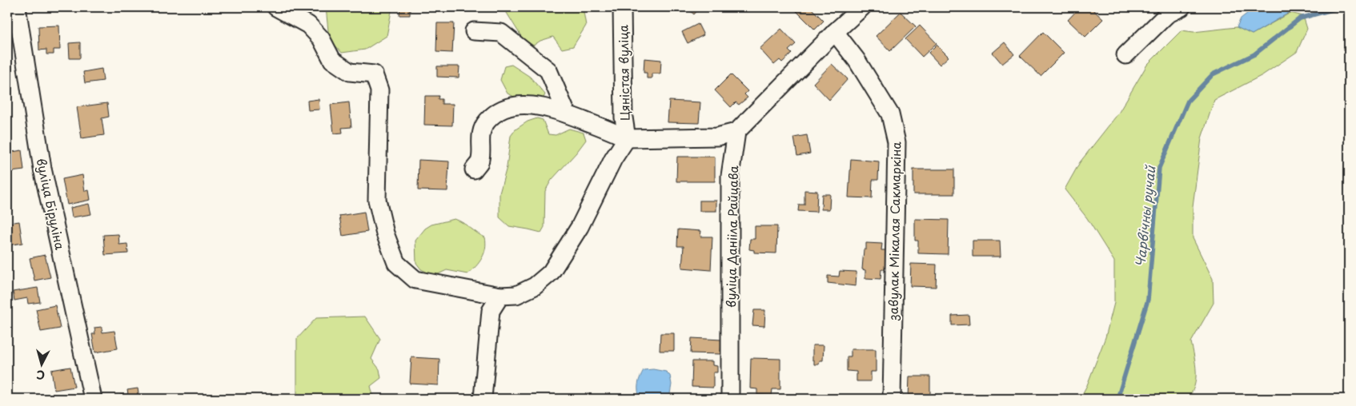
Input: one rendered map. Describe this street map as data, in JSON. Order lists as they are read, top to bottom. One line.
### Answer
{"streets":{"street":["Цяністая вуліца","вуліца Біруліна","завулак Мікалая Сакмаркіна","вуліца Данііла Райцава"]},"water":["Чарвічны ручай"],"north":"bottom"}
